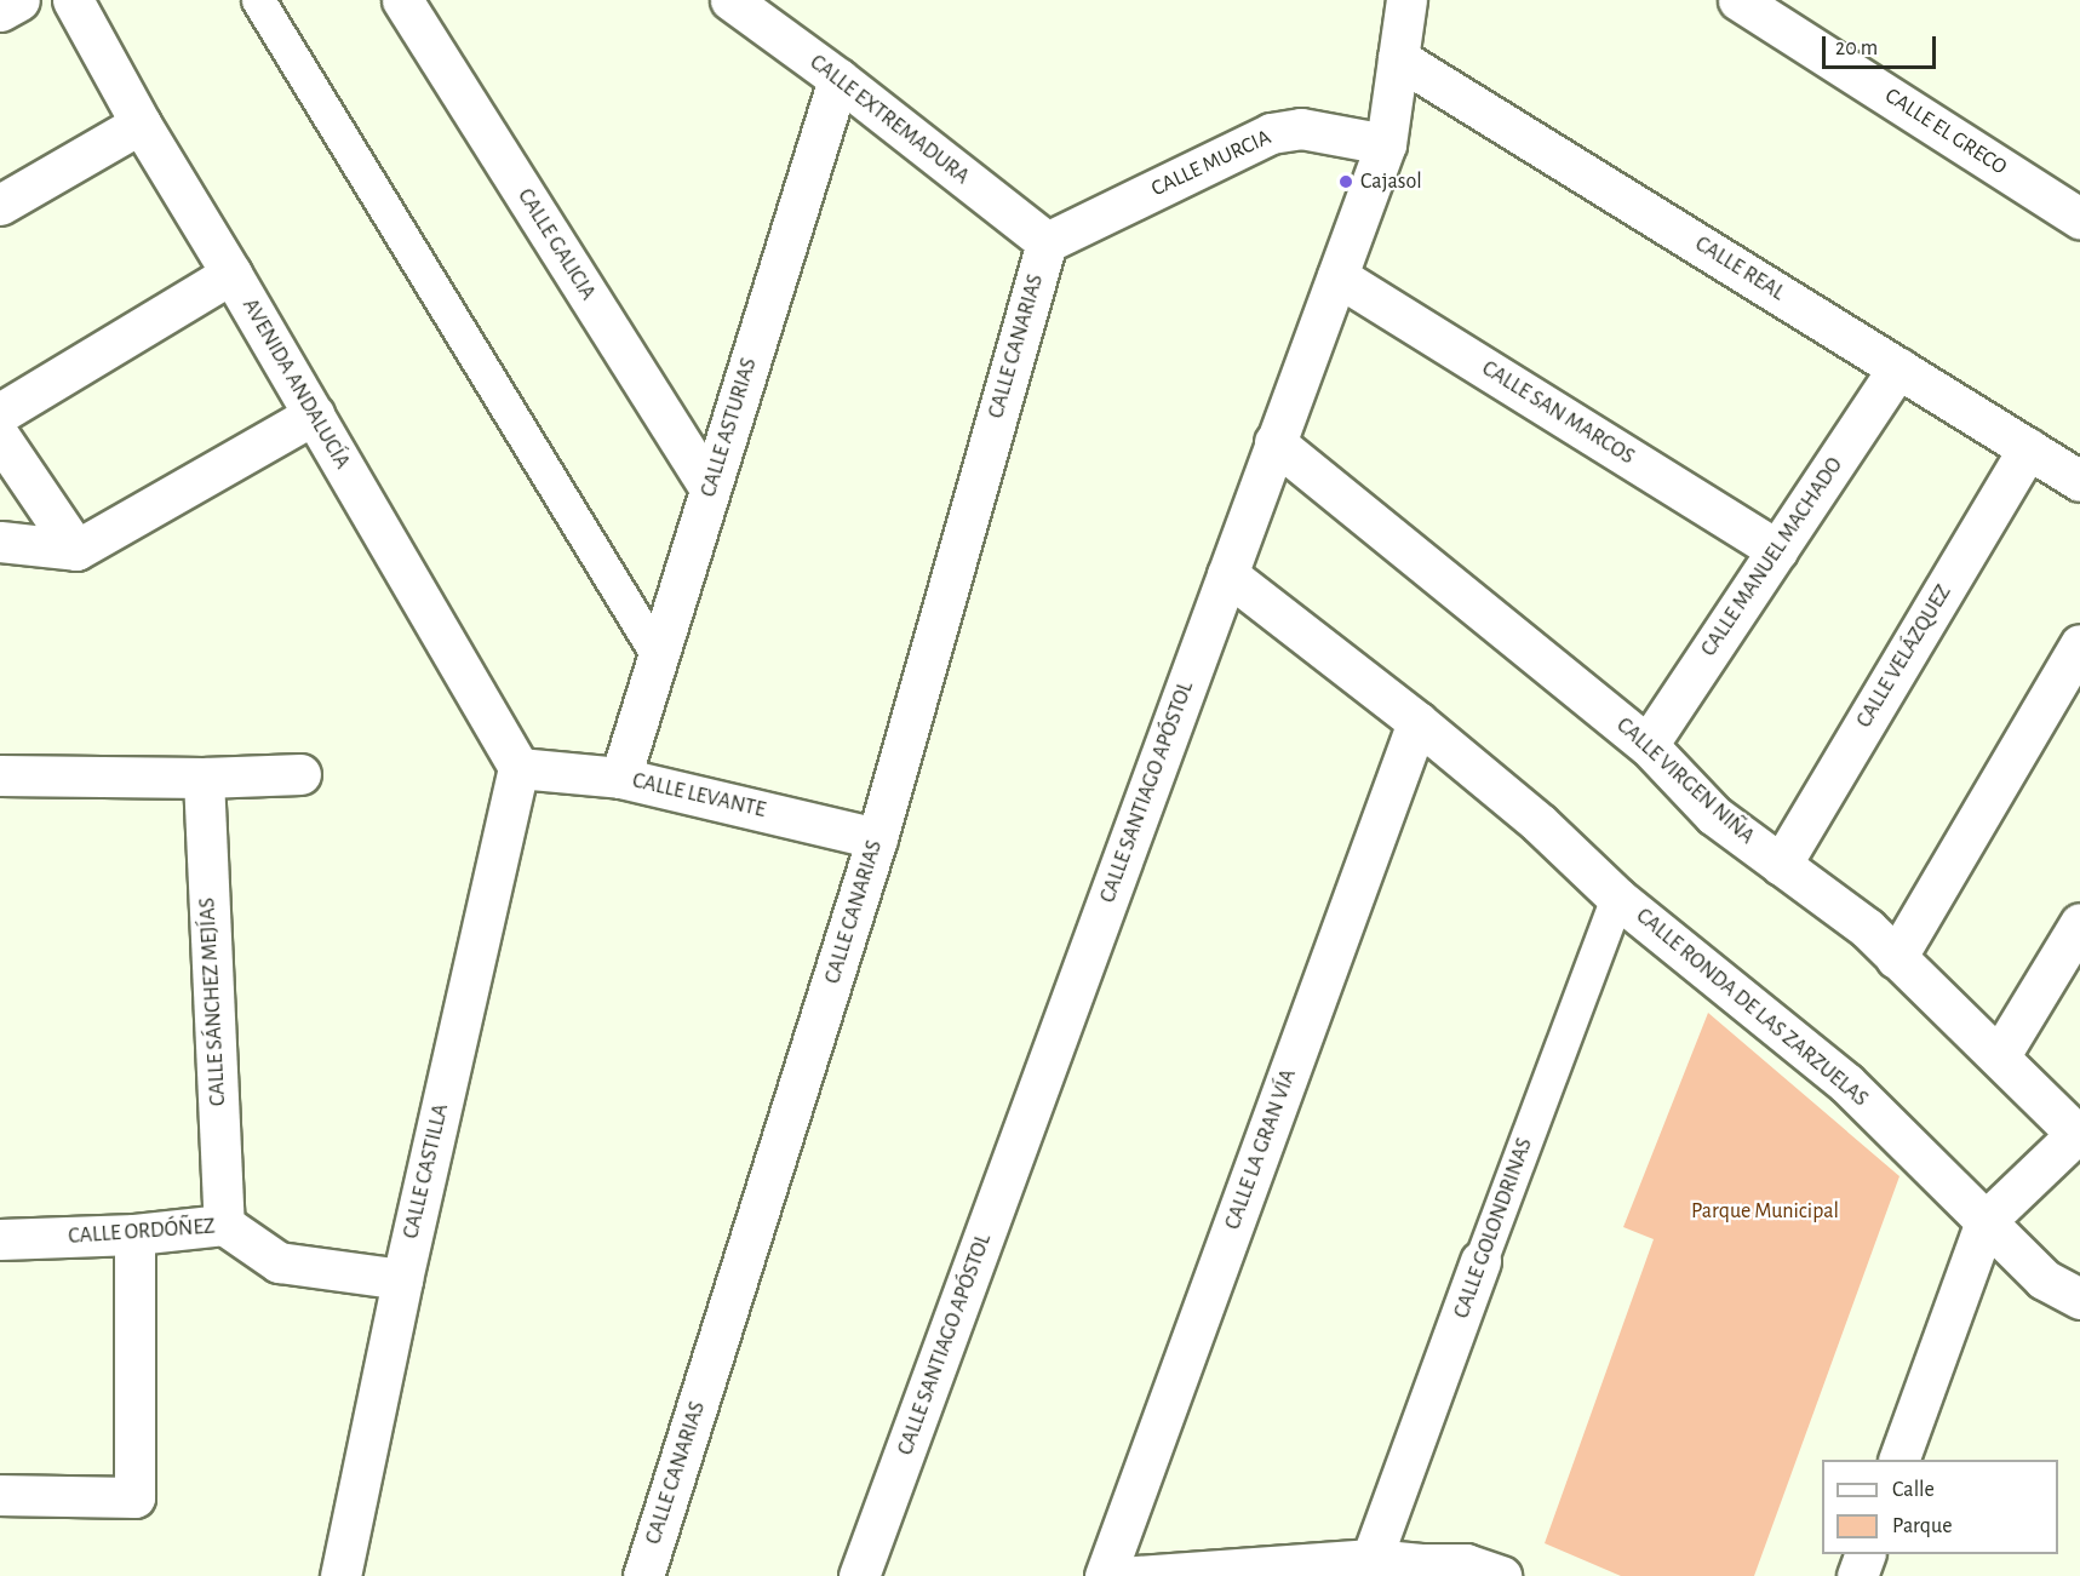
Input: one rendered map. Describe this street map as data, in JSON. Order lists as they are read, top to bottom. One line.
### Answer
{"streets":{"street":["CALLE EXTREMADURA","CALLE EL GRECO","CALLE MURCIA","CALLE GALICIA","CALLE REAL","CALLE CANARIAS","AVENIDA ANDALUCÍA","CALLE SAN MARCOS","CALLE ASTURIAS","CALLE MANUEL MACHADO","CALLE VELÁZQUEZ","CALLE VIRGEN NIÑA","CALLE SANTIAGO APÓSTOL","CALLE LEVANTE","CALLE SÁNCHEZ MEJÍAS","CALLE RONDA DE LAS ZARZUELAS","CALLE LA GRAN VÍA","CALLE CASTILLA","CALLE GOLONDRINAS","CALLE ORDÓÑEZ"]},"crossings":[["CALLE EXTREMADURA","CALLE MURCIA"],["CALLE EXTREMADURA","CALLE CANARIAS"],["CALLE EXTREMADURA","CALLE ASTURIAS"],["CALLE MURCIA","CALLE CANARIAS"],["CALLE MURCIA","CALLE SANTIAGO APÓSTOL"],["CALLE GALICIA","CALLE ASTURIAS"],["CALLE REAL","CALLE MANUEL MACHADO"],["CALLE REAL","CALLE VELÁZQUEZ"],["CALLE REAL","CALLE SANTIAGO APÓSTOL"],["CALLE CANARIAS","CALLE LEVANTE"],["AVENIDA ANDALUCÍA","CALLE LEVANTE"],["AVENIDA ANDALUCÍA","CALLE CASTILLA"],["CALLE SAN MARCOS","CALLE MANUEL MACHADO"],["CALLE SAN MARCOS","CALLE SANTIAGO APÓSTOL"],["CALLE ASTURIAS","CALLE LEVANTE"],["CALLE MANUEL MACHADO","CALLE VIRGEN NIÑA"],["CALLE VELÁZQUEZ","CALLE VIRGEN NIÑA"],["CALLE VIRGEN NIÑA","CALLE SANTIAGO APÓSTOL"],["CALLE LEVANTE","CALLE CASTILLA"],["CALLE SÁNCHEZ MEJÍAS","CALLE ORDÓÑEZ"],["CALLE RONDA DE LAS ZARZUELAS","CALLE LA GRAN VÍA"],["CALLE RONDA DE LAS ZARZUELAS","CALLE GOLONDRINAS"],["CALLE CASTILLA","CALLE ORDÓÑEZ"]],"parks":["Parque Municipal"],"places":["Cajasol"],"legend":["Calle","Parque"],"scale_bar":"20 m"}
